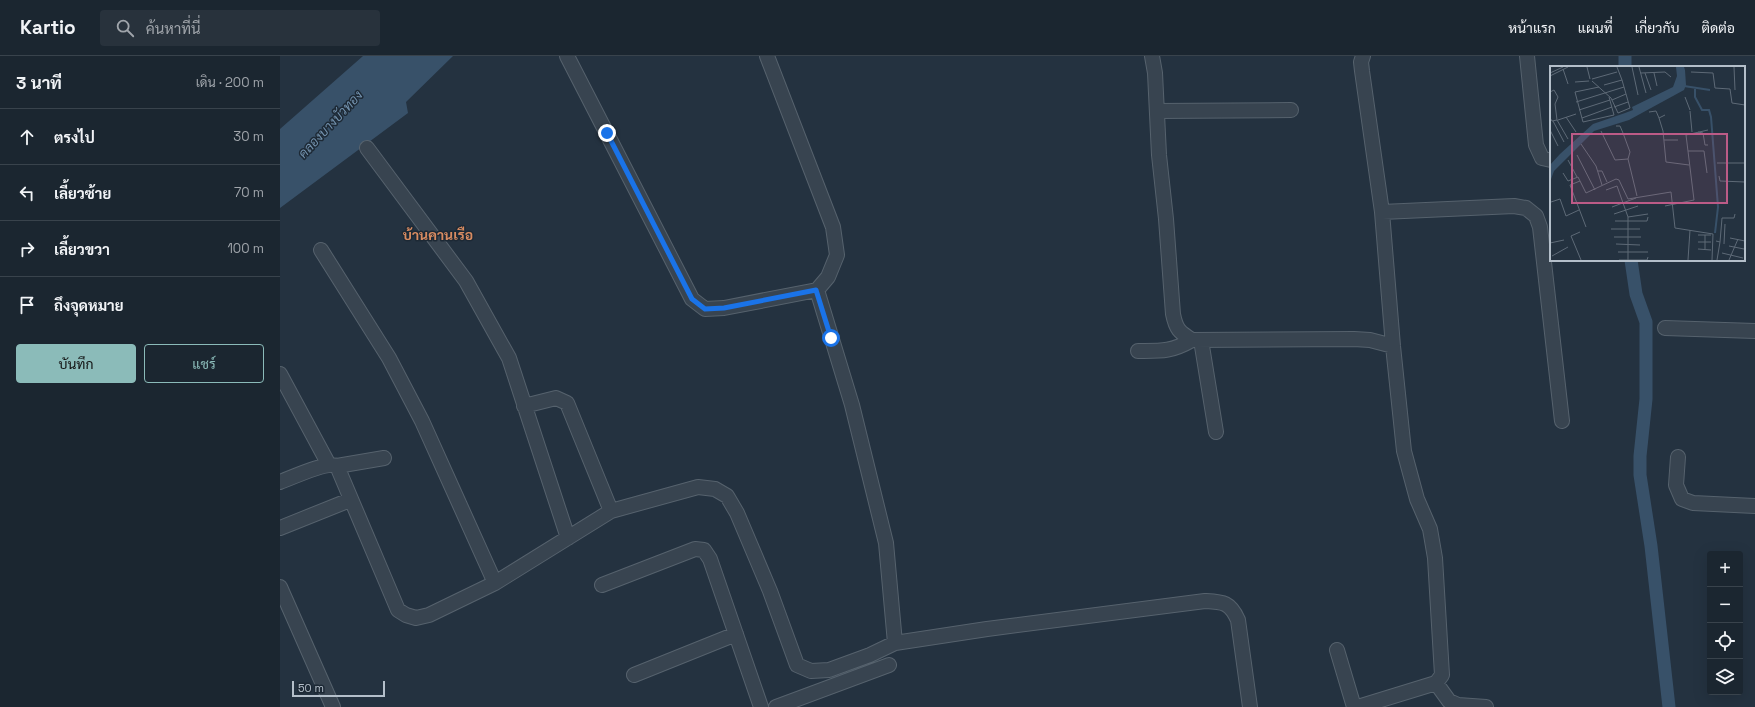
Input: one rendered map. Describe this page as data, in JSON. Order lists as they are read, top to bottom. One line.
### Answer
{"districts":["บ้านคานเรือ"],"water":["คลองบางบัวทอง"],"scale_bar":"50 m","page":{"header":"Kartio","search":"ค้นหาที่นี่","nav":["หน้าแรก","แผนที่","เกี่ยวกับ","ติดต่อ"],"heading":["3 นาที","เดิน · 200 m"],"list":[["ตรงไป","30 m"],["เลี้ยวซ้าย","70 m"],["เลี้ยวขวา","100 m"],"ถึงจุดหมาย"],"buttons":["บันทึก","แชร์"],"map_buttons":["+","−"],"scale":"50 m"}}
